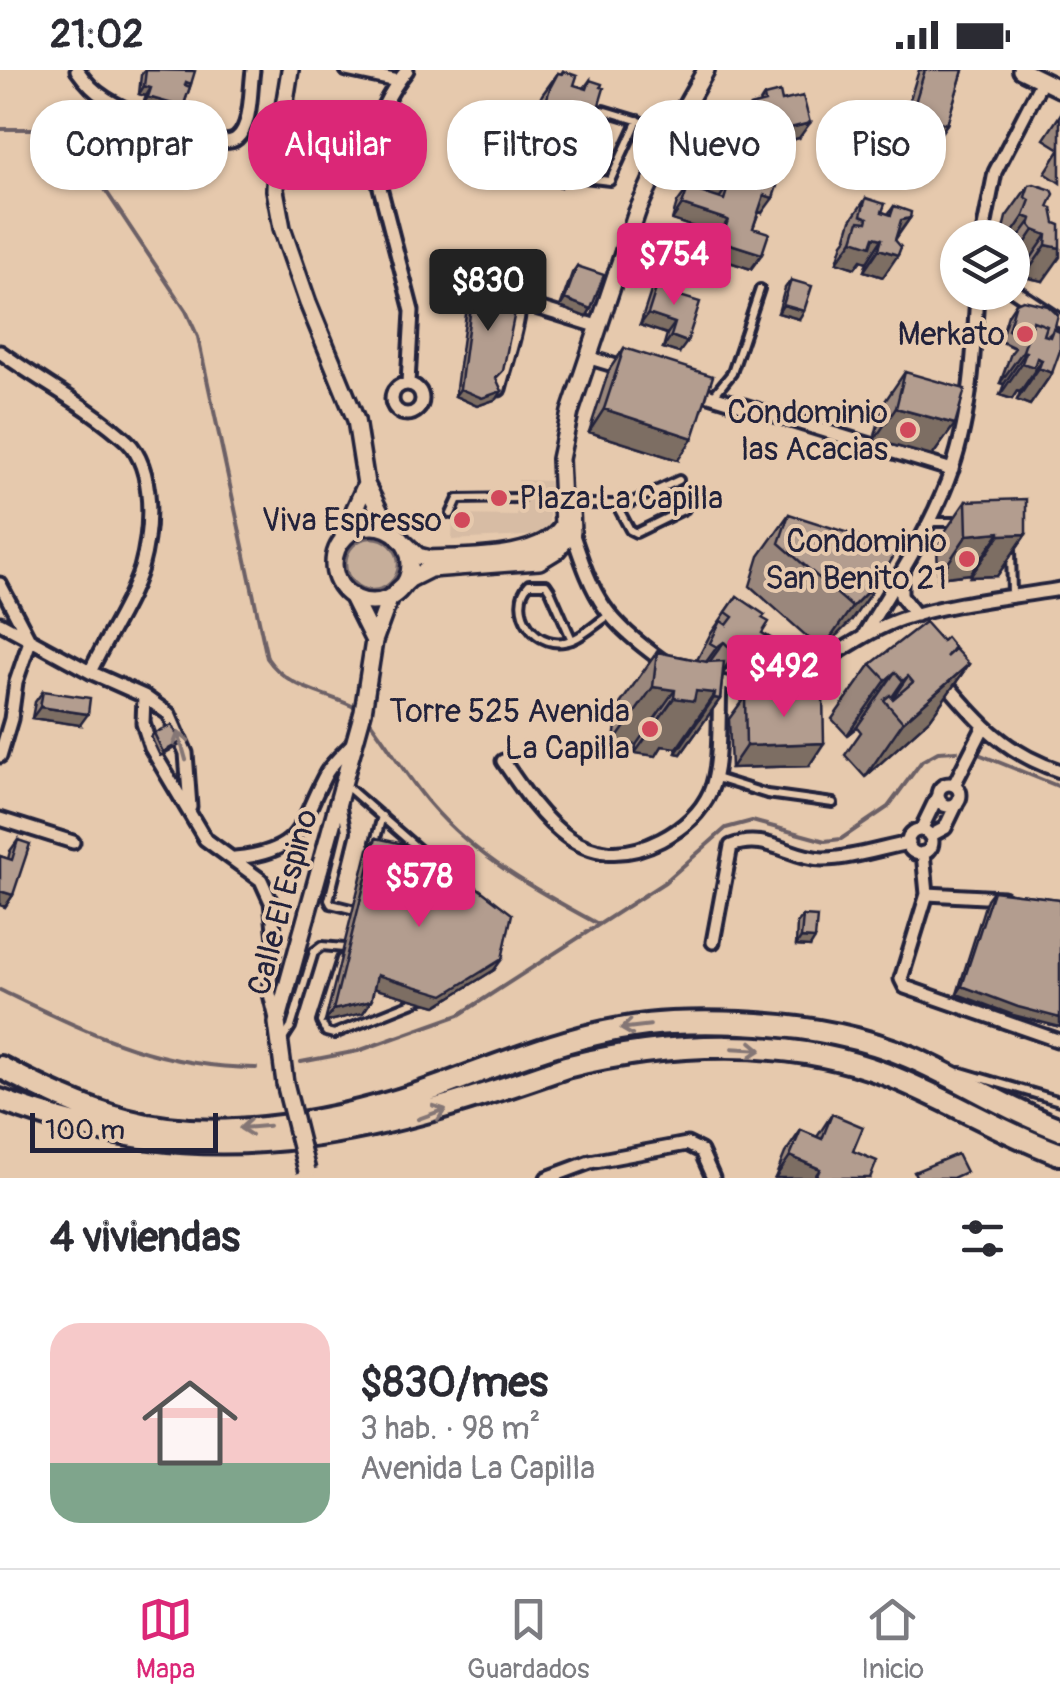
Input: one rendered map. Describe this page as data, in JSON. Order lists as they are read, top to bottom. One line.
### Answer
{"streets":{"street":["Calle El Espino"]},"places":["Merkato","Condominio las Acacias","Plaza La Capilla","Viva Espresso","Condominio San Benito 21","Torre 525 Avenida La Capilla"],"scale_bar":"100 m","page":{"status":"21:02","chip":["Comprar","Alquilar","Filtros","Nuevo","Piso"],"price":["$754","$830","$492","$578"],"scale":"100 m","heading":"4 viviendas","list":[{"name":"$830/mes","note":"3 hab. · 98 m² · Avenida La Capilla"}],"tabs":["Mapa","Guardados","Inicio"]}}
